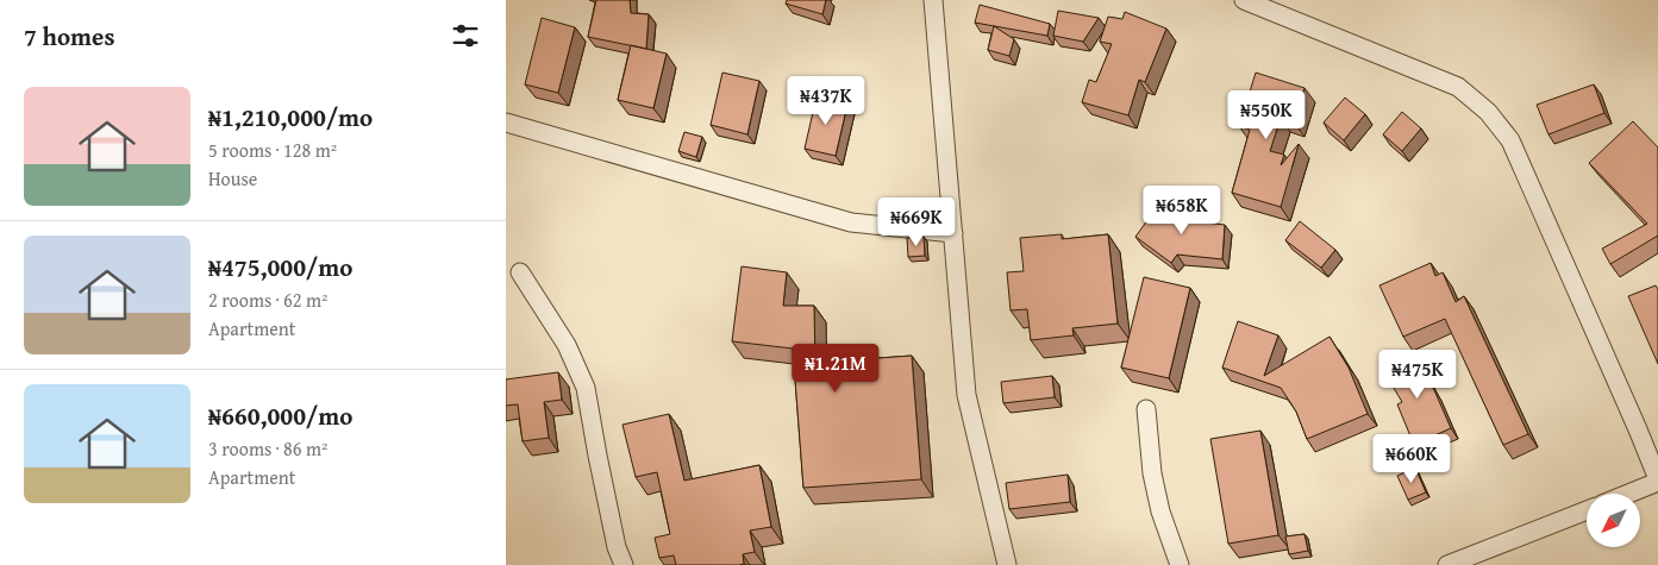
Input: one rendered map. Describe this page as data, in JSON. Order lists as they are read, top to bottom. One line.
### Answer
{"north":"bottom left","page":{"heading":"7 homes","list":[{"name":"₦1,210,000/mo","note":"5 rooms · 128 m² · House"},{"name":"₦475,000/mo","note":"2 rooms · 62 m² · Apartment"},{"name":"₦660,000/mo","note":"3 rooms · 86 m² · Apartment"}],"price":["₦437K","₦550K","₦658K","₦669K","₦1.21M","₦475K","₦660K"]}}
